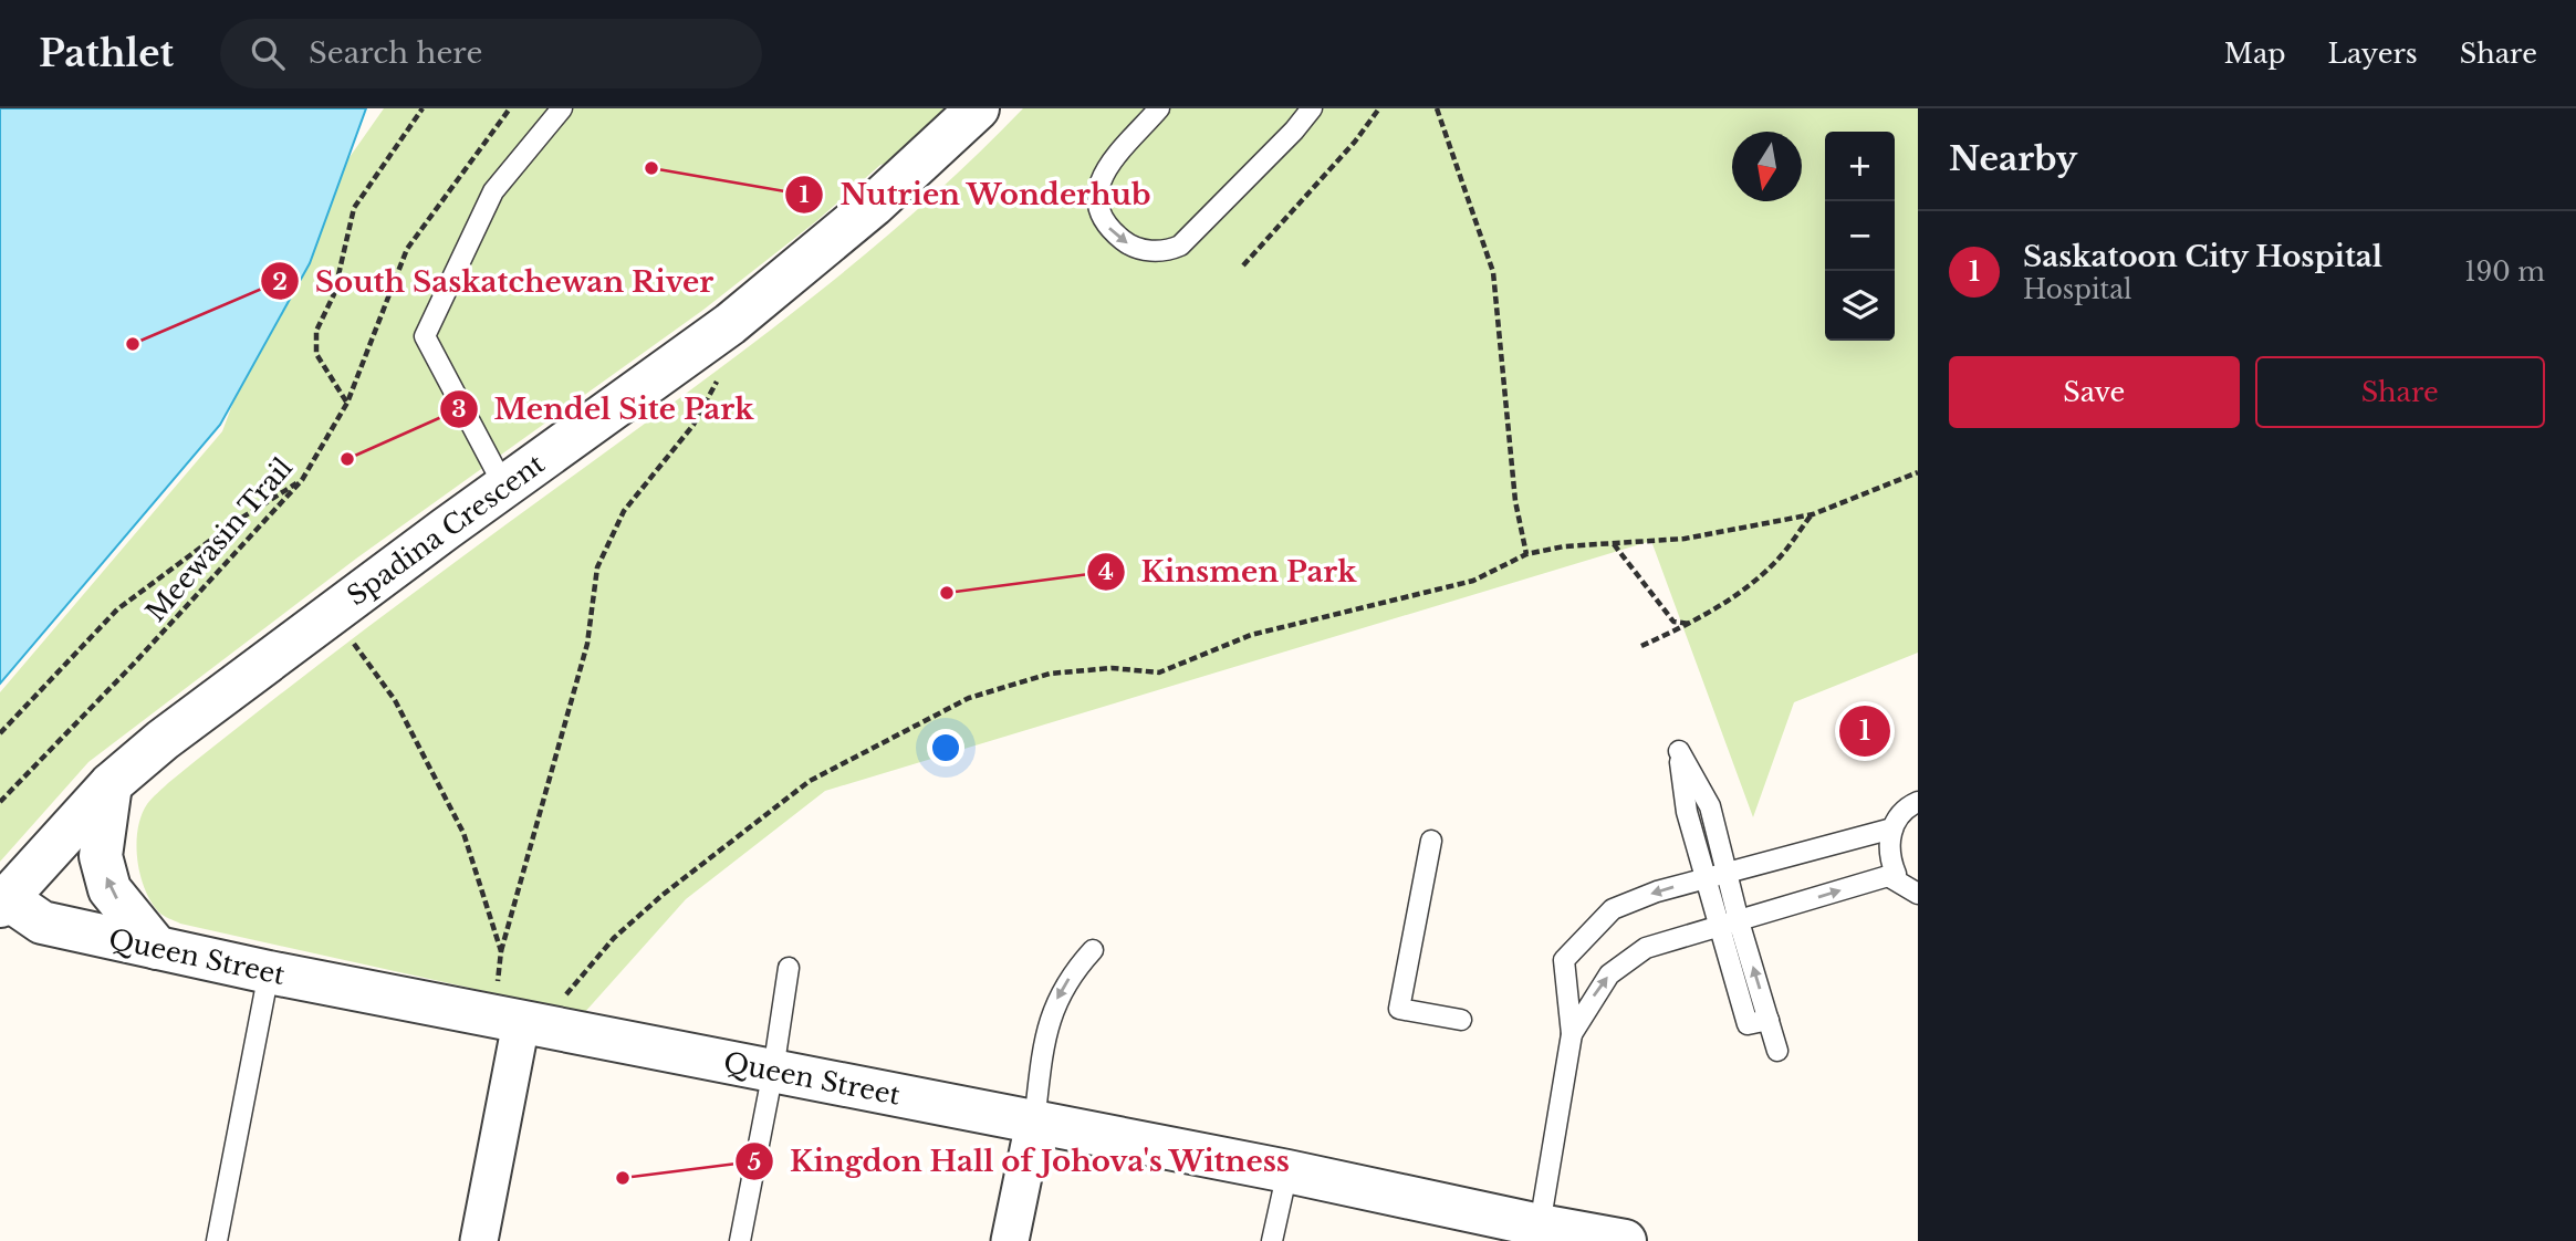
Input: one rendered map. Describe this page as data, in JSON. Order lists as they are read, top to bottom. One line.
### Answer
{"streets":{"street":["Spadina Crescent","Queen Street"],"path":["Meewasin Trail"]},"crossings":[["Spadina Crescent","Queen Street"]],"places":["Nutrien Wonderhub","South Saskatchewan River","Mendel Site Park","Kinsmen Park","Kingdon Hall of Johova's Witness"],"north":"bottom","page":{"header":"Pathlet","search":"Search here","nav":["Map","Layers","Share"],"heading":"Nearby","map_buttons":["+","−"],"list":[{"mark":"1","name":"Saskatoon City Hospital","note":"Hospital","value":"190 m"}],"buttons":["Save","Share"],"pins":"1"}}
